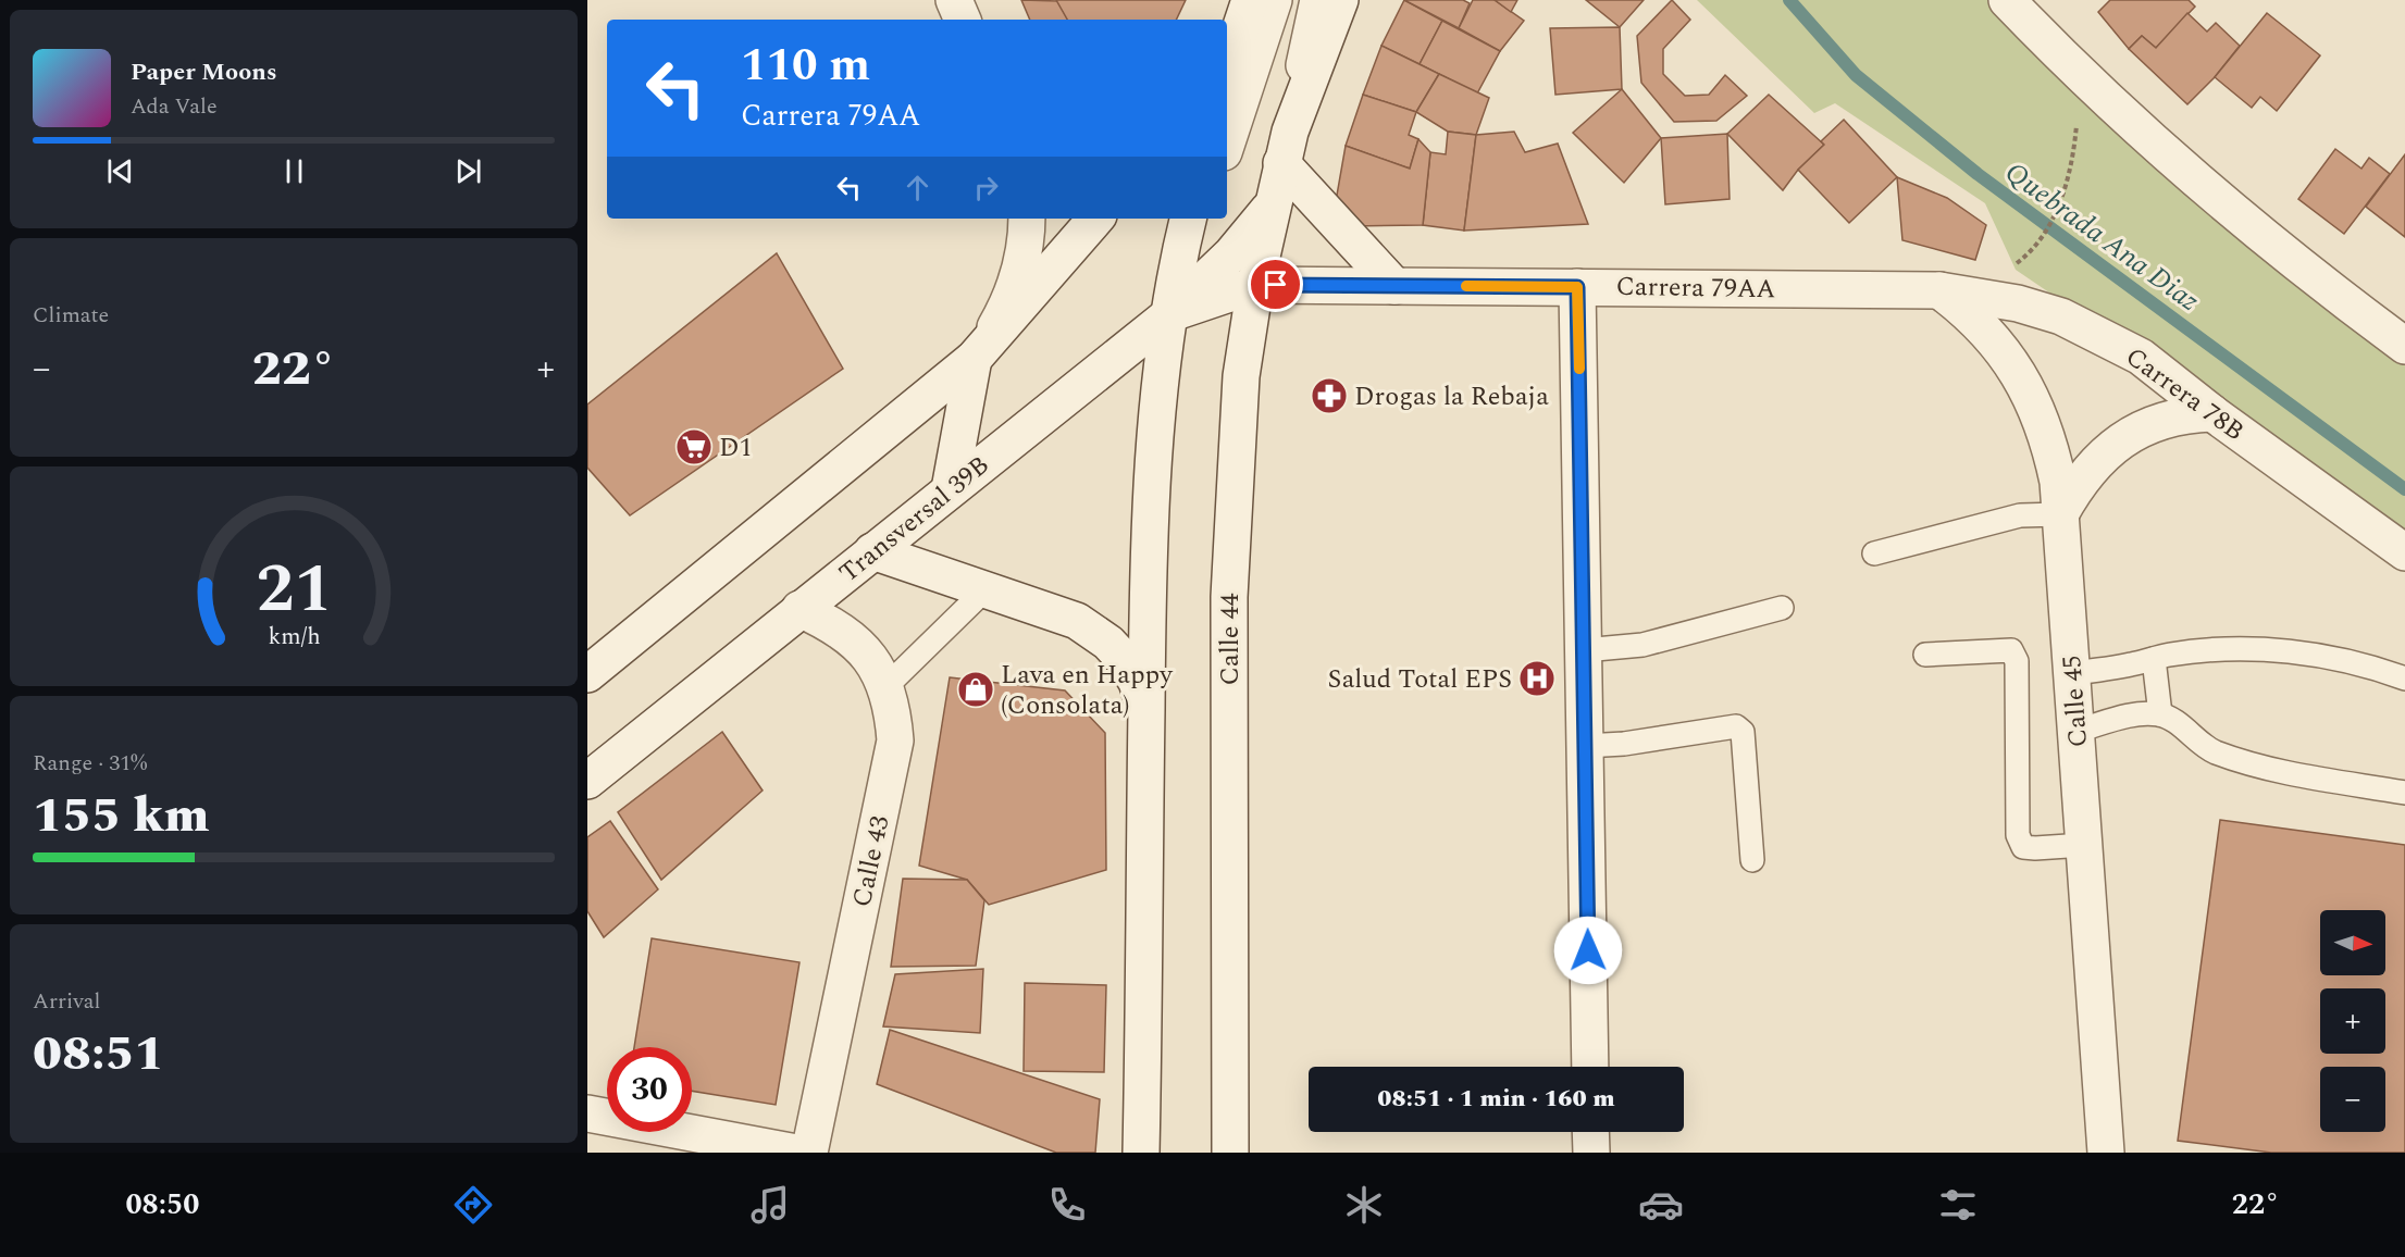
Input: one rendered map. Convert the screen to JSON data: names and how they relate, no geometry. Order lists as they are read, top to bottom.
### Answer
{
  "streets": {
    "street": [
      "Carrera 79AA",
      "Carrera 78B",
      "Transversal 39B",
      "Calle 44",
      "Calle 45",
      "Calle 43"
    ]
  },
  "crossings": [
    ["Carrera 79AA", "Carrera 78B"],
    ["Carrera 79AA", "Transversal 39B"],
    ["Carrera 79AA", "Calle 44"],
    ["Carrera 79AA", "Calle 45"],
    ["Carrera 78B", "Calle 45"],
    ["Transversal 39B", "Calle 44"],
    ["Transversal 39B", "Calle 43"]
  ],
  "water": ["Quebrada Ana Diaz"],
  "places": {
    "pharmacy": ["Drogas la Rebaja"],
    "supermarket": ["D1"],
    "hospital": ["Salud Total EPS"],
    "shop": ["Lava en Happy (Consolata)"]
  },
  "north": "right",
  "page": {
    "turn": ["110 m", "Carrera 79AA"],
    "song": ["Paper Moons", "Ada Vale"],
    "tile": [
      "Climate",
      ["Range · 31%", "155 km"],
      ["Arrival", "08:51"]
    ],
    "heat": ["−", "22°", "+"],
    "map_buttons": ["+", "−"],
    "limit": "30",
    "trip": "08:51 · 1 min · 160 m",
    "tabs": ["08:50", "22°"],
    "gauge": ["21", "km/h"]
  }
}
